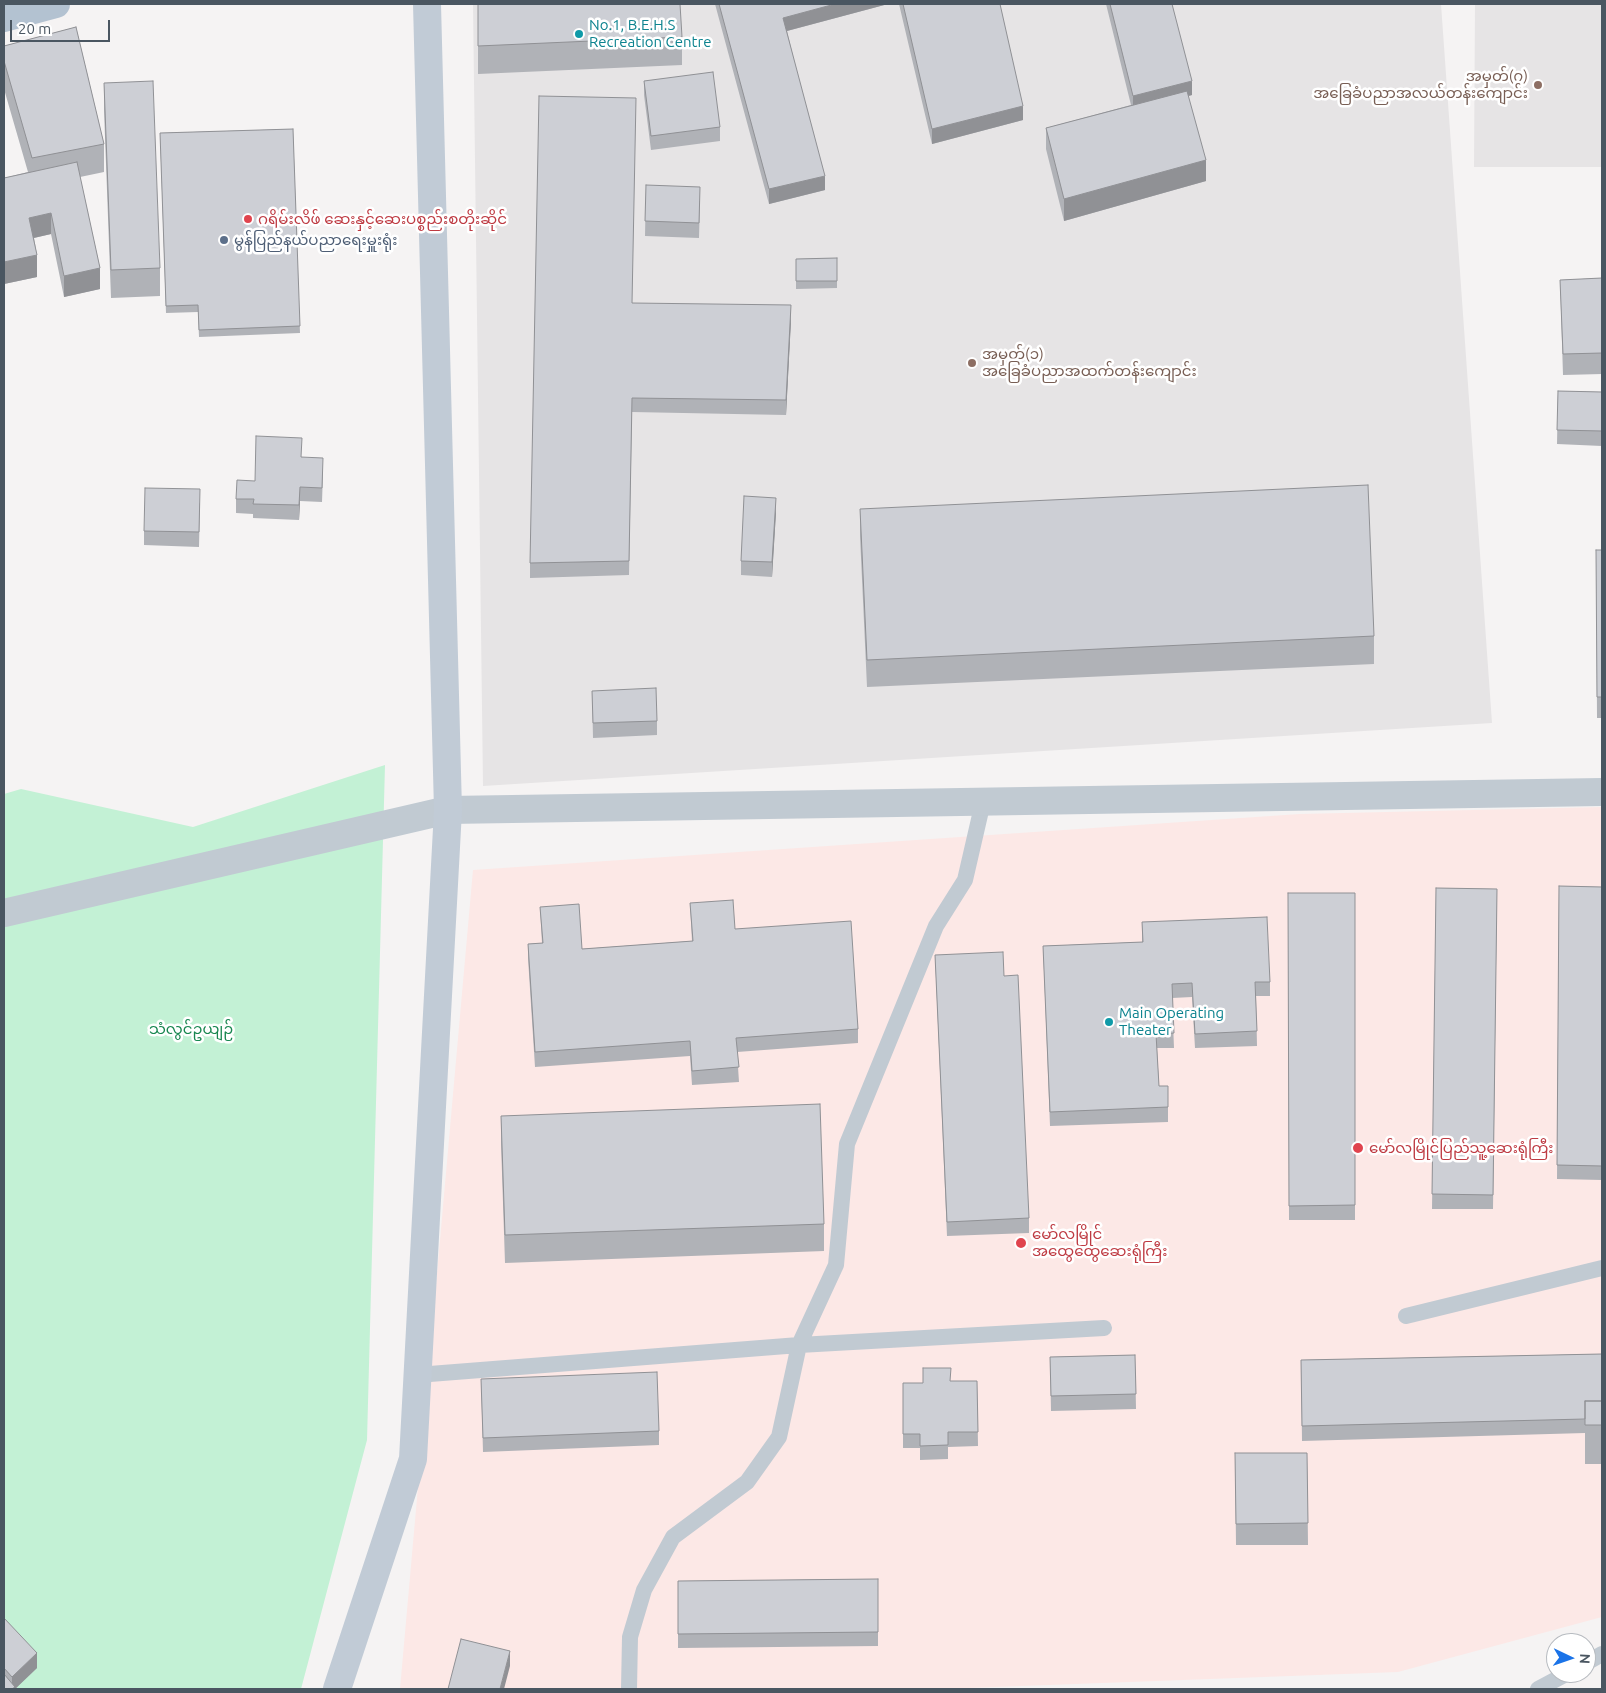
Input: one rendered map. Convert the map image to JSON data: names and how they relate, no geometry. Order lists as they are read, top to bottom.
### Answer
{
  "parks": ["သံလွင်ဥယျဉ်"],
  "places": [
    "No.1, B.E.H.S Recreation Centre",
    "အမှတ်(၇) အခြေခံပညာအလယ်တန်းကျောင်း",
    "ဂရိမ်းလိဖ် ဆေးနှင့်ဆေးပစ္စည်းစတိုးဆိုင်",
    "မွန်ပြည်နယ်ပညာရေးမှူးရုံး",
    "အမှတ်(၁) အခြေခံပညာအထက်တန်းကျောင်း",
    "Main Operating Theater",
    "မော်လမြိုင်ပြည်သူ့ဆေးရုံကြီး",
    "မော်လမြိုင် အထွေထွေဆေးရုံကြီး"
  ],
  "scale_bar": "20 m",
  "north": "right"
}
